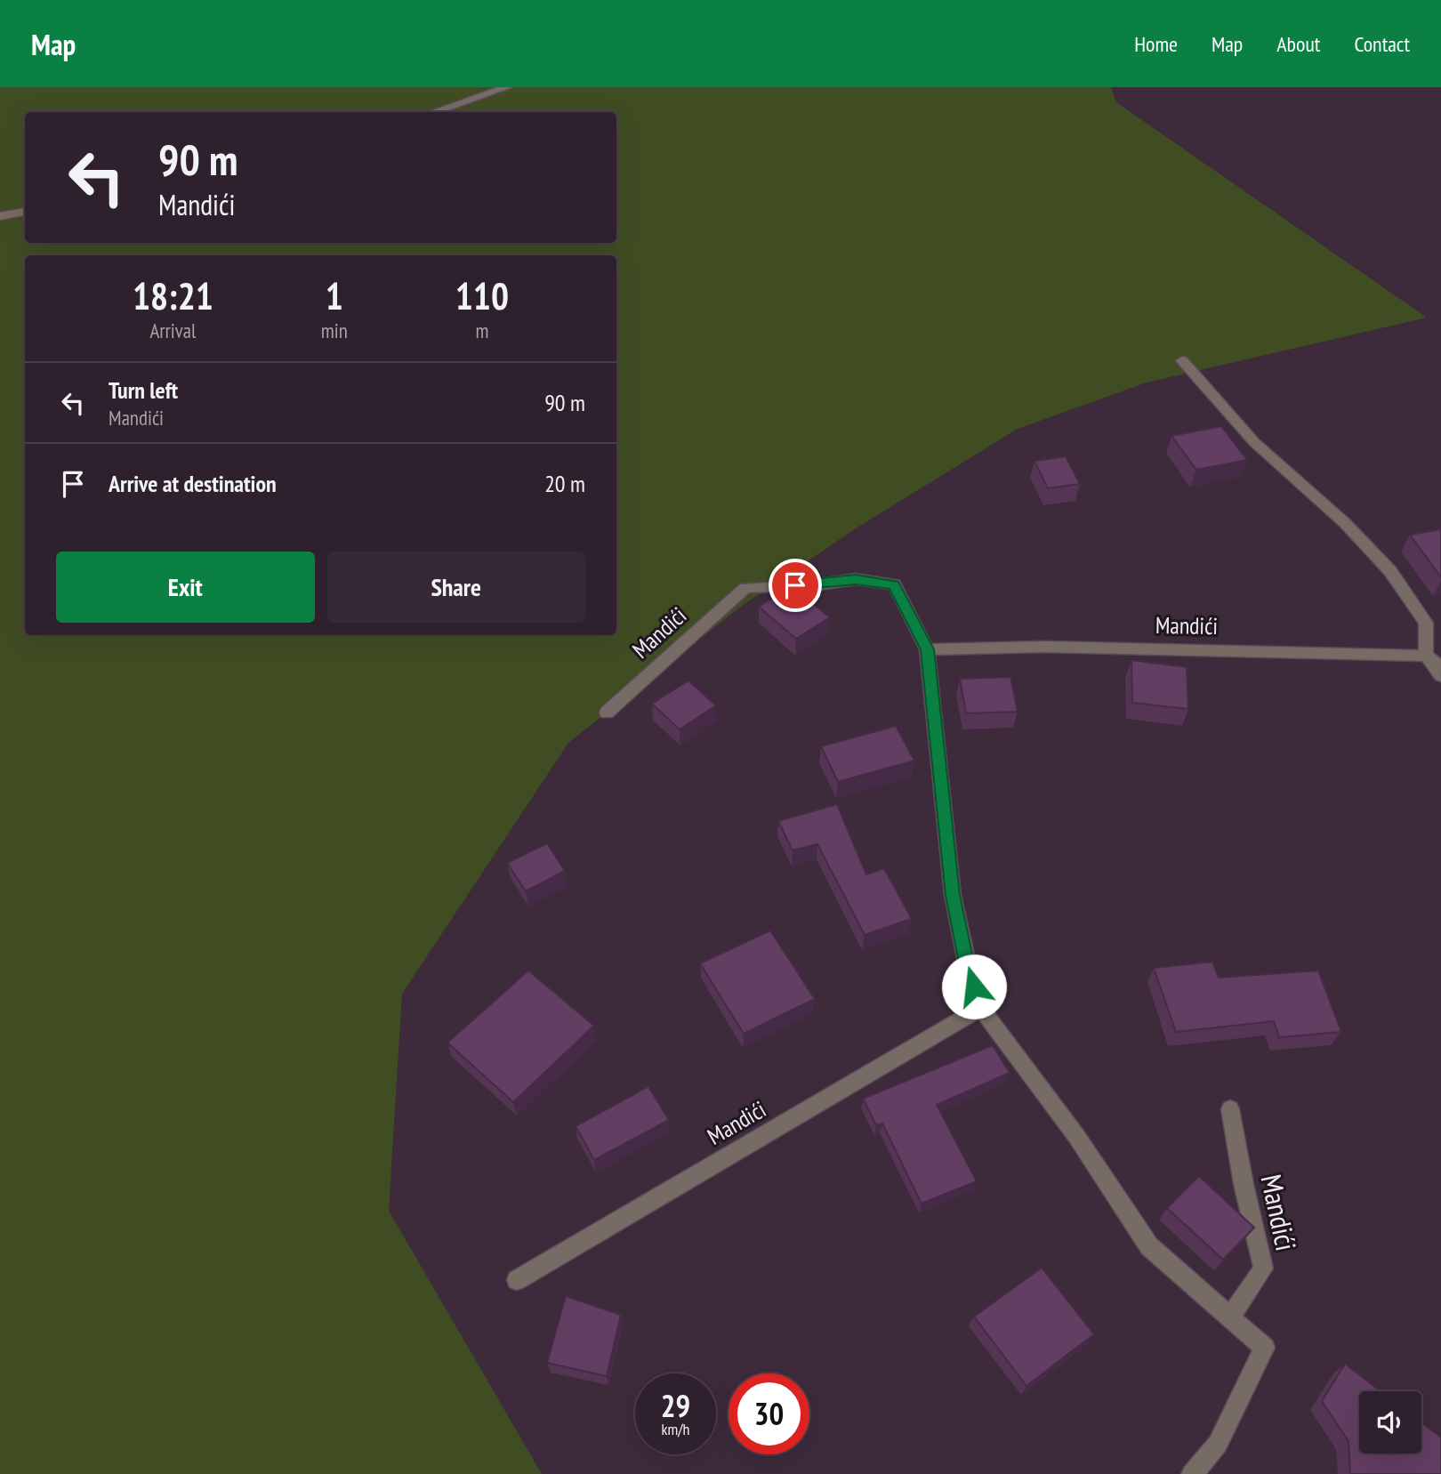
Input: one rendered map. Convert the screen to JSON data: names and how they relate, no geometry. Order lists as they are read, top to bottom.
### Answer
{
  "streets": {
    "street": ["Mandići"]
  },
  "page": {
    "header": "Map",
    "nav": [
      "Home",
      "Map",
      "About",
      "Contact"
    ],
    "turn": ["90 m", "Mandići"],
    "eta": [
      "18:21",
      "Arrival",
      "1",
      "min",
      "110",
      "m"
    ],
    "list": [
      {
        "name": "Turn left",
        "note": "Mandići",
        "value": "90 m"
      },
      {
        "name": "Arrive at destination",
        "value": "20 m"
      }
    ],
    "buttons": ["Exit", "Share"],
    "speed": "29 km/h",
    "limit": "30"
  }
}
